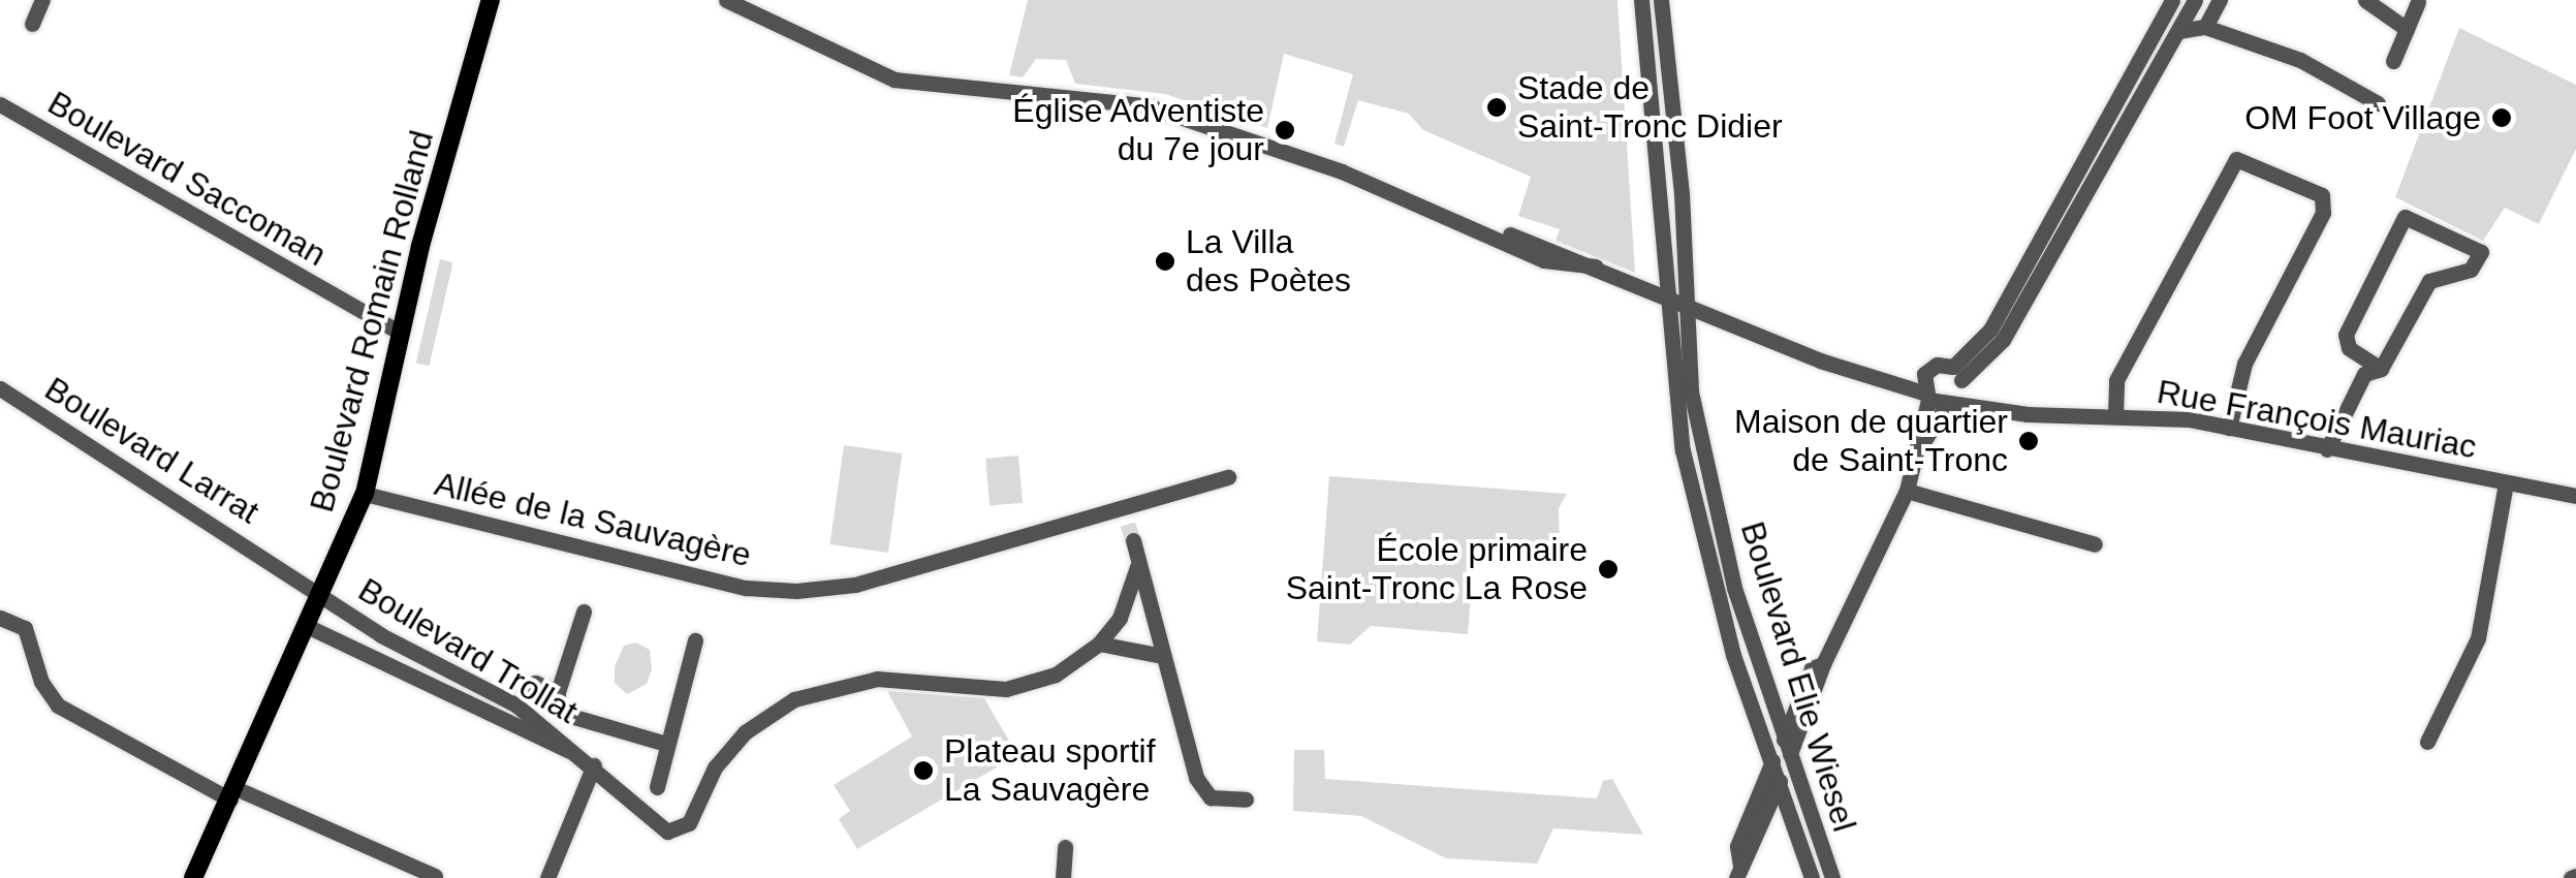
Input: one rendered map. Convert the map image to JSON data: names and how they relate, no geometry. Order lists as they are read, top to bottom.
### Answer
{
  "streets": {
    "main road": ["Boulevard Romain Rolland"],
    "street": [
      "Boulevard Saccoman",
      "Rue François Mauriac",
      "Boulevard Larrat",
      "Allée de la Sauvagère",
      "Boulevard Trollat",
      "Boulevard Elie Wiesel"
    ]
  },
  "crossings": [
    ["Boulevard Saccoman", "Boulevard Romain Rolland"],
    ["Boulevard Romain Rolland", "Boulevard Larrat"],
    ["Boulevard Romain Rolland", "Allée de la Sauvagère"],
    ["Boulevard Romain Rolland", "Boulevard Trollat"],
    ["Rue François Mauriac", "Boulevard Elie Wiesel"],
    ["Boulevard Larrat", "Boulevard Trollat"]
  ],
  "places": [
    "Stade de Saint-Tronc Didier",
    "OM Foot Village",
    "Église Adventiste du 7e jour",
    "La Villa des Poètes",
    "Maison de quartier de Saint-Tronc",
    "École primaire Saint-Tronc La Rose",
    "Plateau sportif La Sauvagère"
  ]
}
